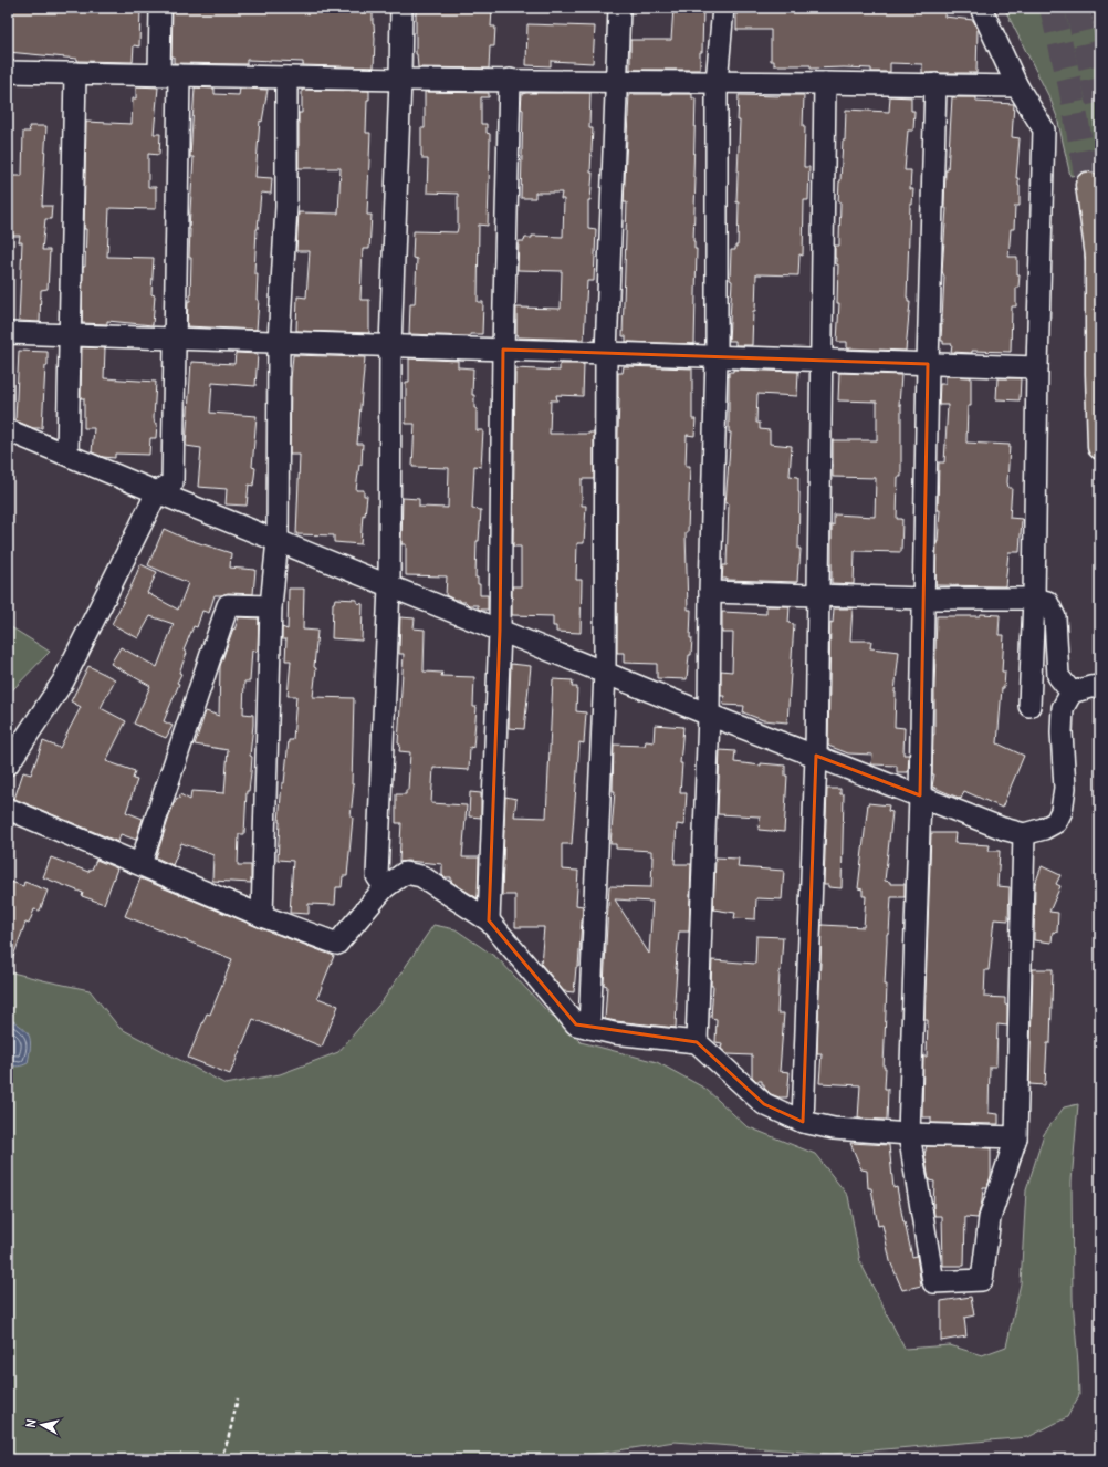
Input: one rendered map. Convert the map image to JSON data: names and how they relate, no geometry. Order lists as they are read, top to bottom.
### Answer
{
  "north": "left"
}
